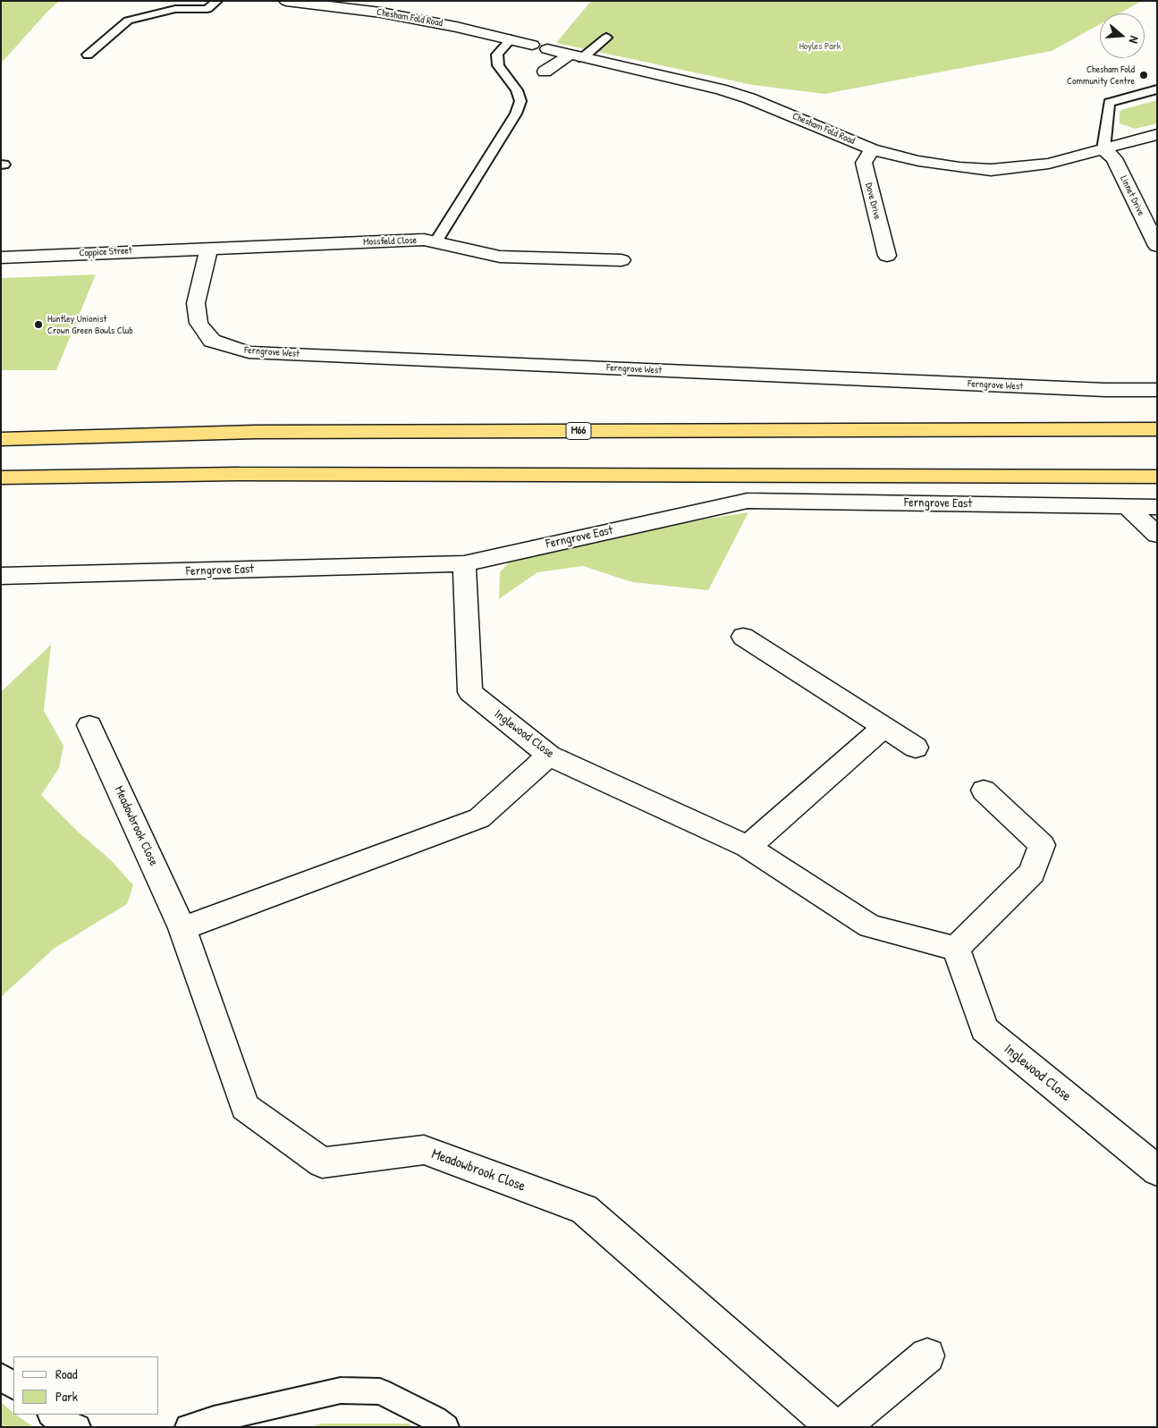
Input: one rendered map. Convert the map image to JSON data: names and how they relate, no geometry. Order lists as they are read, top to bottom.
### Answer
{
  "streets": {
    "highway": ["M66"],
    "street": [
      "Chesham Fold Road",
      "Linnet Drive",
      "Dove Drive",
      "Mossfield Close",
      "Coppice Street",
      "Ferngrove West",
      "Ferngrove East",
      "Inglewood Close",
      "Meadowbrook Close"
    ]
  },
  "crossings": [
    ["Chesham Fold Road", "Linnet Drive"],
    ["Chesham Fold Road", "Dove Drive"],
    ["Mossfield Close", "Coppice Street"],
    ["Mossfield Close", "Ferngrove West"],
    ["Coppice Street", "Ferngrove West"],
    ["Ferngrove East", "Inglewood Close"]
  ],
  "parks": ["Hoyles Park"],
  "places": ["Chesham Fold Community Centre", "Huntley Unionist Crown Green Bowls Club"],
  "legend": ["Road", "Park"],
  "north": "right"
}
